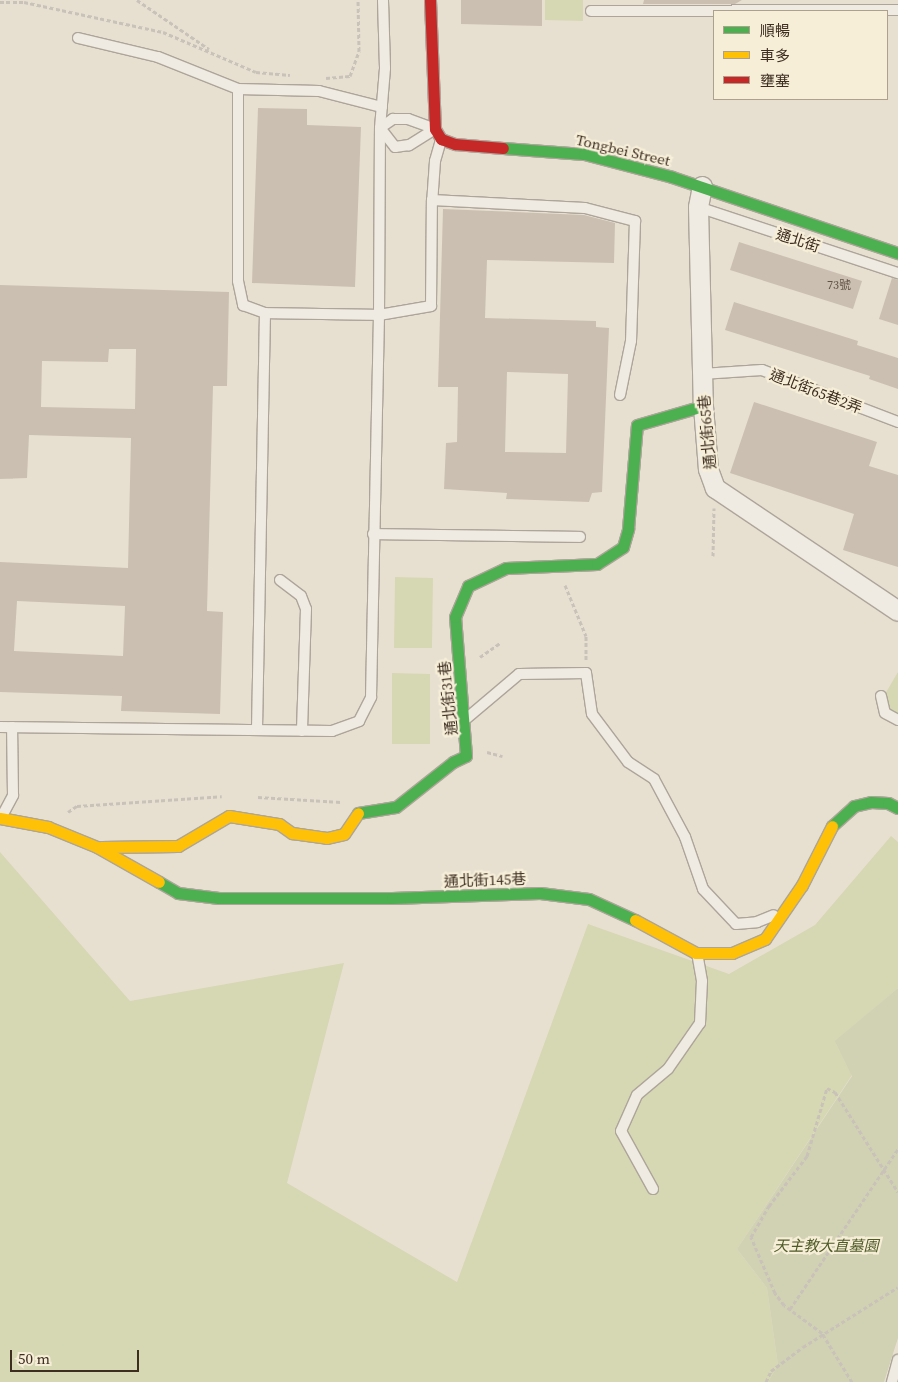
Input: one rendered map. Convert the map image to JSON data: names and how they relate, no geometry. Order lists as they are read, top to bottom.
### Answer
{
  "streets": {
    "street": [
      "Tongbei Street",
      "通北街65巷",
      "通北街31巷",
      "通北街145巷"
    ],
    "lane": ["通北街", "通北街65巷2弄"]
  },
  "crossings": [
    ["Tongbei Street", "通北街65巷"],
    ["通北街", "通北街65巷"],
    ["通北街65巷2弄", "通北街65巷"],
    ["通北街65巷", "通北街31巷"],
    ["通北街31巷", "通北街145巷"]
  ],
  "parks": ["天主教大直墓園"],
  "house_numbers": ["73號"],
  "legend": ["順暢", "車多", "壅塞"],
  "scale_bar": "50 m"
}
